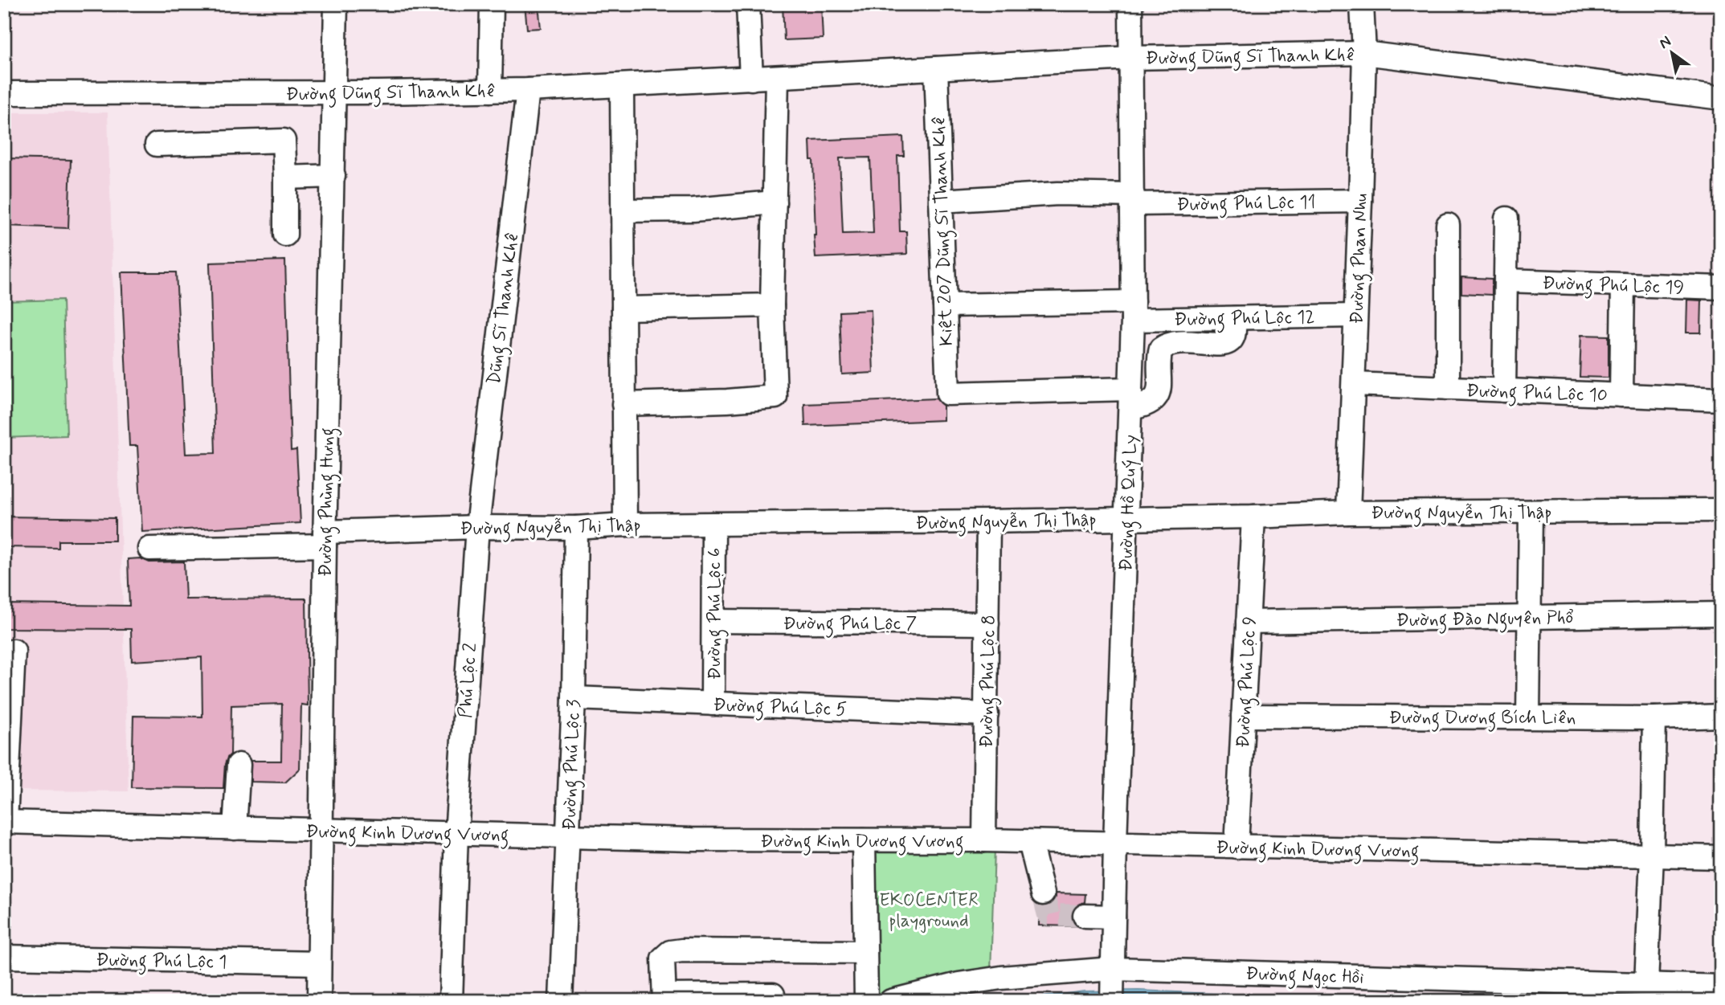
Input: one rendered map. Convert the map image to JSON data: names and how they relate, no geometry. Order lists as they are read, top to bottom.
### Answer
{
  "streets": {
    "street": [
      "Đường Dũng Sĩ Thanh Khê",
      "Đường Phú Lộc 11",
      "Kiệt 207 Dũng Sĩ Thanh Khê",
      "Đường Phan Nhu",
      "Đường Phú Lộc 19",
      "Dũng Sĩ Thanh Khê",
      "Đường Phú Lộc 12",
      "Đường Phú Lộc 10",
      "Đường Phùng Hưng",
      "Đường Hồ Quý Ly",
      "Đường Nguyễn Thị Thập",
      "Đường Phú Lộc 6",
      "Đường Đào Nguyên Phổ",
      "Đường Phú Lộc 7",
      "Phú Lộc 2",
      "Đường Phú Lộc 8",
      "Đường Phú Lộc 9",
      "Đường Phú Lộc 5",
      "Đường Dương Bích Liên",
      "Đường Phú Lộc 3",
      "Đường Kinh Dương Vương",
      "Đường Phú Lộc 1",
      "Đường Ngọc Hồi"
    ]
  },
  "crossings": [
    ["Đường Dũng Sĩ Thanh Khê", "Kiệt 207 Dũng Sĩ Thanh Khê"],
    ["Đường Dũng Sĩ Thanh Khê", "Đường Phan Nhu"],
    ["Đường Dũng Sĩ Thanh Khê", "Dũng Sĩ Thanh Khê"],
    ["Đường Dũng Sĩ Thanh Khê", "Đường Phùng Hưng"],
    ["Đường Dũng Sĩ Thanh Khê", "Đường Hồ Quý Ly"],
    ["Đường Phú Lộc 11", "Kiệt 207 Dũng Sĩ Thanh Khê"],
    ["Đường Phú Lộc 11", "Đường Phan Nhu"],
    ["Đường Phú Lộc 11", "Đường Hồ Quý Ly"],
    ["Kiệt 207 Dũng Sĩ Thanh Khê", "Đường Phú Lộc 12"],
    ["Kiệt 207 Dũng Sĩ Thanh Khê", "Đường Hồ Quý Ly"],
    ["Đường Phan Nhu", "Đường Phú Lộc 12"],
    ["Đường Phan Nhu", "Đường Phú Lộc 10"],
    ["Đường Phan Nhu", "Đường Nguyễn Thị Thập"],
    ["Dũng Sĩ Thanh Khê", "Đường Nguyễn Thị Thập"],
    ["Dũng Sĩ Thanh Khê", "Phú Lộc 2"],
    ["Đường Phú Lộc 12", "Đường Hồ Quý Ly"],
    ["Đường Phùng Hưng", "Đường Nguyễn Thị Thập"],
    ["Đường Phùng Hưng", "Đường Kinh Dương Vương"],
    ["Đường Phùng Hưng", "Đường Phú Lộc 1"],
    ["Đường Hồ Quý Ly", "Đường Nguyễn Thị Thập"],
    ["Đường Hồ Quý Ly", "Đường Kinh Dương Vương"],
    ["Đường Hồ Quý Ly", "Đường Ngọc Hồi"],
    ["Đường Nguyễn Thị Thập", "Đường Phú Lộc 6"],
    ["Đường Nguyễn Thị Thập", "Phú Lộc 2"],
    ["Đường Nguyễn Thị Thập", "Đường Phú Lộc 8"],
    ["Đường Nguyễn Thị Thập", "Đường Phú Lộc 9"],
    ["Đường Nguyễn Thị Thập", "Đường Phú Lộc 3"],
    ["Đường Phú Lộc 6", "Đường Phú Lộc 7"],
    ["Đường Phú Lộc 6", "Đường Phú Lộc 5"],
    ["Đường Đào Nguyên Phổ", "Đường Phú Lộc 9"],
    ["Đường Phú Lộc 7", "Đường Phú Lộc 8"],
    ["Phú Lộc 2", "Đường Kinh Dương Vương"],
    ["Đường Phú Lộc 8", "Đường Phú Lộc 5"],
    ["Đường Phú Lộc 8", "Đường Kinh Dương Vương"],
    ["Đường Phú Lộc 9", "Đường Dương Bích Liên"],
    ["Đường Phú Lộc 9", "Đường Kinh Dương Vương"],
    ["Đường Phú Lộc 5", "Đường Phú Lộc 3"],
    ["Đường Phú Lộc 3", "Đường Kinh Dương Vương"]
  ],
  "parks": ["EKOCENTER playground"],
  "north": "top left"
}
